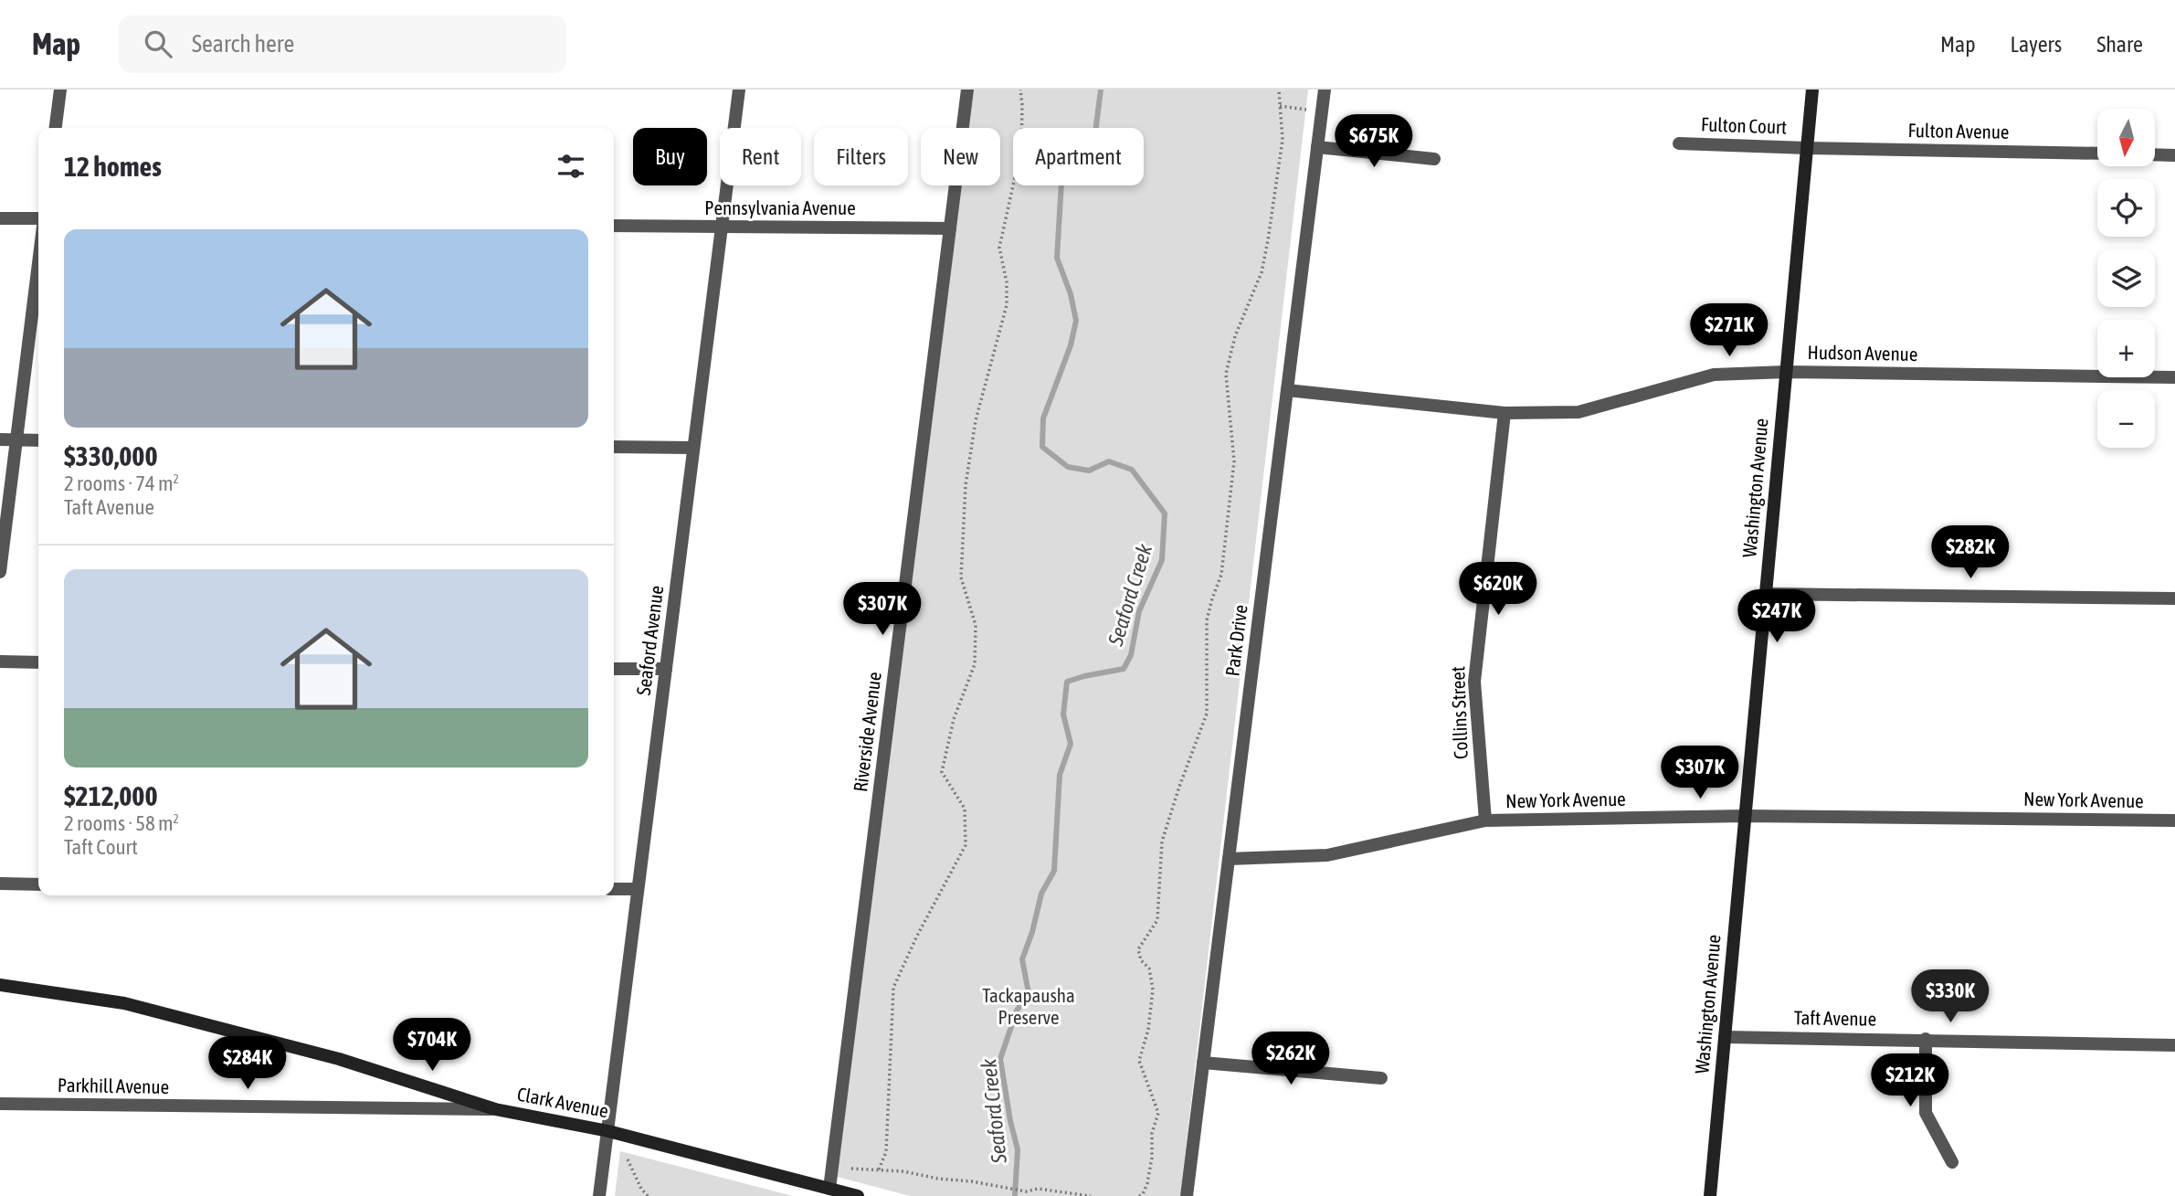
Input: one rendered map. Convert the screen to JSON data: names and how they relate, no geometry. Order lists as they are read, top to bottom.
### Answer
{
  "streets": {
    "street": [
      "Fulton Court",
      "Fulton Avenue",
      "Pennsylvania Avenue",
      "Hudson Avenue",
      "Washington Avenue",
      "Seaford Avenue",
      "Park Drive",
      "Collins Street",
      "Riverside Avenue",
      "New York Avenue",
      "Taft Avenue",
      "Parkhill Avenue",
      "Clark Avenue"
    ]
  },
  "crossings": [
    ["Fulton Court", "Fulton Avenue"],
    ["Fulton Court", "Washington Avenue"],
    ["Fulton Avenue", "Washington Avenue"],
    ["Pennsylvania Avenue", "Seaford Avenue"],
    ["Pennsylvania Avenue", "Riverside Avenue"],
    ["Hudson Avenue", "Washington Avenue"],
    ["Hudson Avenue", "Park Drive"],
    ["Hudson Avenue", "Collins Street"],
    ["Washington Avenue", "New York Avenue"],
    ["Washington Avenue", "Taft Avenue"],
    ["Seaford Avenue", "Clark Avenue"],
    ["Park Drive", "New York Avenue"],
    ["Collins Street", "New York Avenue"],
    ["Riverside Avenue", "Clark Avenue"],
    ["Parkhill Avenue", "Clark Avenue"]
  ],
  "water": ["Seaford Creek"],
  "parks": ["Tackapausha Preserve"],
  "north": "bottom",
  "page": {
    "header": "Map",
    "search": "Search here",
    "nav": ["Map", "Layers", "Share"],
    "map_buttons": ["+", "−"],
    "price": [
      "$675K",
      "$271K",
      "$282K",
      "$620K",
      "$307K",
      "$247K",
      "$307K",
      "$330K",
      "$704K",
      "$262K",
      "$284K",
      "$212K"
    ],
    "chip": [
      "Buy",
      "Rent",
      "Filters",
      "New",
      "Apartment"
    ],
    "heading": "12 homes",
    "list": [
      {
        "name": "$330,000",
        "note": "2 rooms · 74 m² · Taft Avenue"
      },
      {
        "name": "$212,000",
        "note": "2 rooms · 58 m² · Taft Court"
      }
    ]
  }
}
